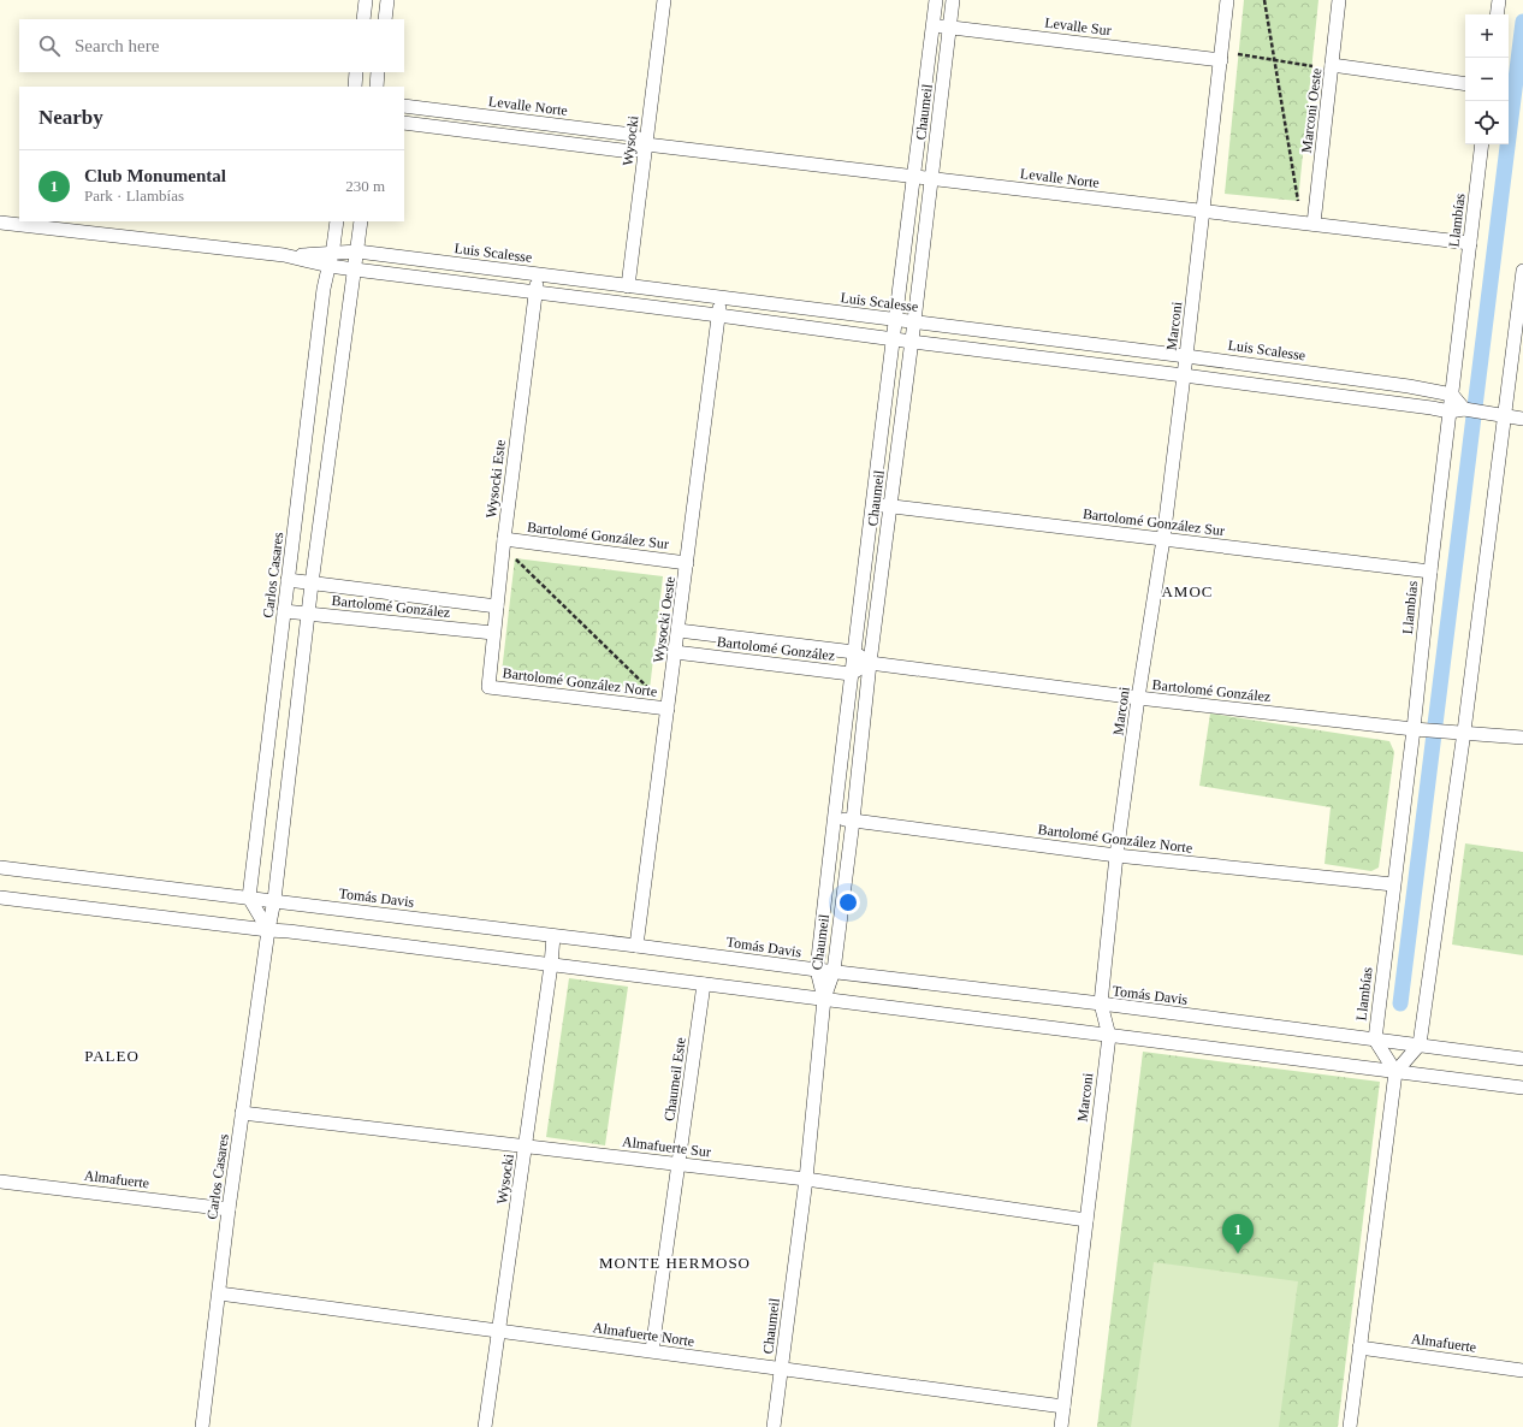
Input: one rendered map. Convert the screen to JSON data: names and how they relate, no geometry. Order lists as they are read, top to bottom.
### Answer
{
  "streets": {
    "street": [
      "Levalle Sur",
      "Levalle Norte",
      "Marconi Oeste",
      "Chaumeil",
      "Wysocki",
      "Llambías",
      "Luis Scalesse",
      "Marconi",
      "Wysocki Este",
      "Bartolomé González Sur",
      "Carlos Casares",
      "Bartolomé González",
      "Wysocki Oeste",
      "Bartolomé González Norte",
      "Tomás Davis",
      "Chaumeil Este",
      "Almafuerte Sur",
      "Almafuerte",
      "Almafuerte Norte"
    ]
  },
  "crossings": [
    ["Levalle Sur", "Chaumeil"],
    ["Levalle Sur", "Marconi"],
    ["Levalle Norte", "Marconi Oeste"],
    ["Levalle Norte", "Chaumeil"],
    ["Levalle Norte", "Wysocki"],
    ["Levalle Norte", "Llambías"],
    ["Levalle Norte", "Marconi"],
    ["Chaumeil", "Luis Scalesse"],
    ["Chaumeil", "Bartolomé González Sur"],
    ["Chaumeil", "Bartolomé González"],
    ["Chaumeil", "Bartolomé González Norte"],
    ["Chaumeil", "Tomás Davis"],
    ["Chaumeil", "Almafuerte Sur"],
    ["Chaumeil", "Almafuerte Norte"],
    ["Wysocki", "Luis Scalesse"],
    ["Wysocki", "Tomás Davis"],
    ["Wysocki", "Almafuerte Sur"],
    ["Wysocki", "Almafuerte Norte"],
    ["Llambías", "Luis Scalesse"],
    ["Llambías", "Bartolomé González Sur"],
    ["Llambías", "Bartolomé González"],
    ["Llambías", "Bartolomé González Norte"],
    ["Llambías", "Tomás Davis"],
    ["Luis Scalesse", "Marconi"],
    ["Luis Scalesse", "Wysocki Este"],
    ["Luis Scalesse", "Carlos Casares"],
    ["Luis Scalesse", "Wysocki Oeste"],
    ["Marconi", "Bartolomé González Sur"],
    ["Marconi", "Bartolomé González"],
    ["Marconi", "Bartolomé González Norte"],
    ["Marconi", "Tomás Davis"],
    ["Marconi", "Almafuerte Sur"],
    ["Marconi", "Almafuerte Norte"],
    ["Wysocki Este", "Bartolomé González Sur"],
    ["Wysocki Este", "Bartolomé González"],
    ["Wysocki Este", "Bartolomé González Norte"],
    ["Bartolomé González Sur", "Wysocki Oeste"],
    ["Carlos Casares", "Bartolomé González"],
    ["Carlos Casares", "Tomás Davis"],
    ["Carlos Casares", "Almafuerte Sur"],
    ["Carlos Casares", "Almafuerte"],
    ["Carlos Casares", "Almafuerte Norte"],
    ["Bartolomé González", "Wysocki Oeste"],
    ["Wysocki Oeste", "Bartolomé González Norte"],
    ["Wysocki Oeste", "Tomás Davis"],
    ["Chaumeil Este", "Almafuerte Sur"],
    ["Chaumeil Este", "Almafuerte Norte"]
  ],
  "districts": ["AMOC", "PALEO", "MONTE HERMOSO"],
  "page": {
    "map_buttons": ["+", "−"],
    "search": "Search here",
    "heading": "Nearby",
    "list": [
      {
        "mark": "1",
        "name": "Club Monumental",
        "note": "Park · Llambías",
        "value": "230 m"
      }
    ],
    "pins": "1"
  }
}
